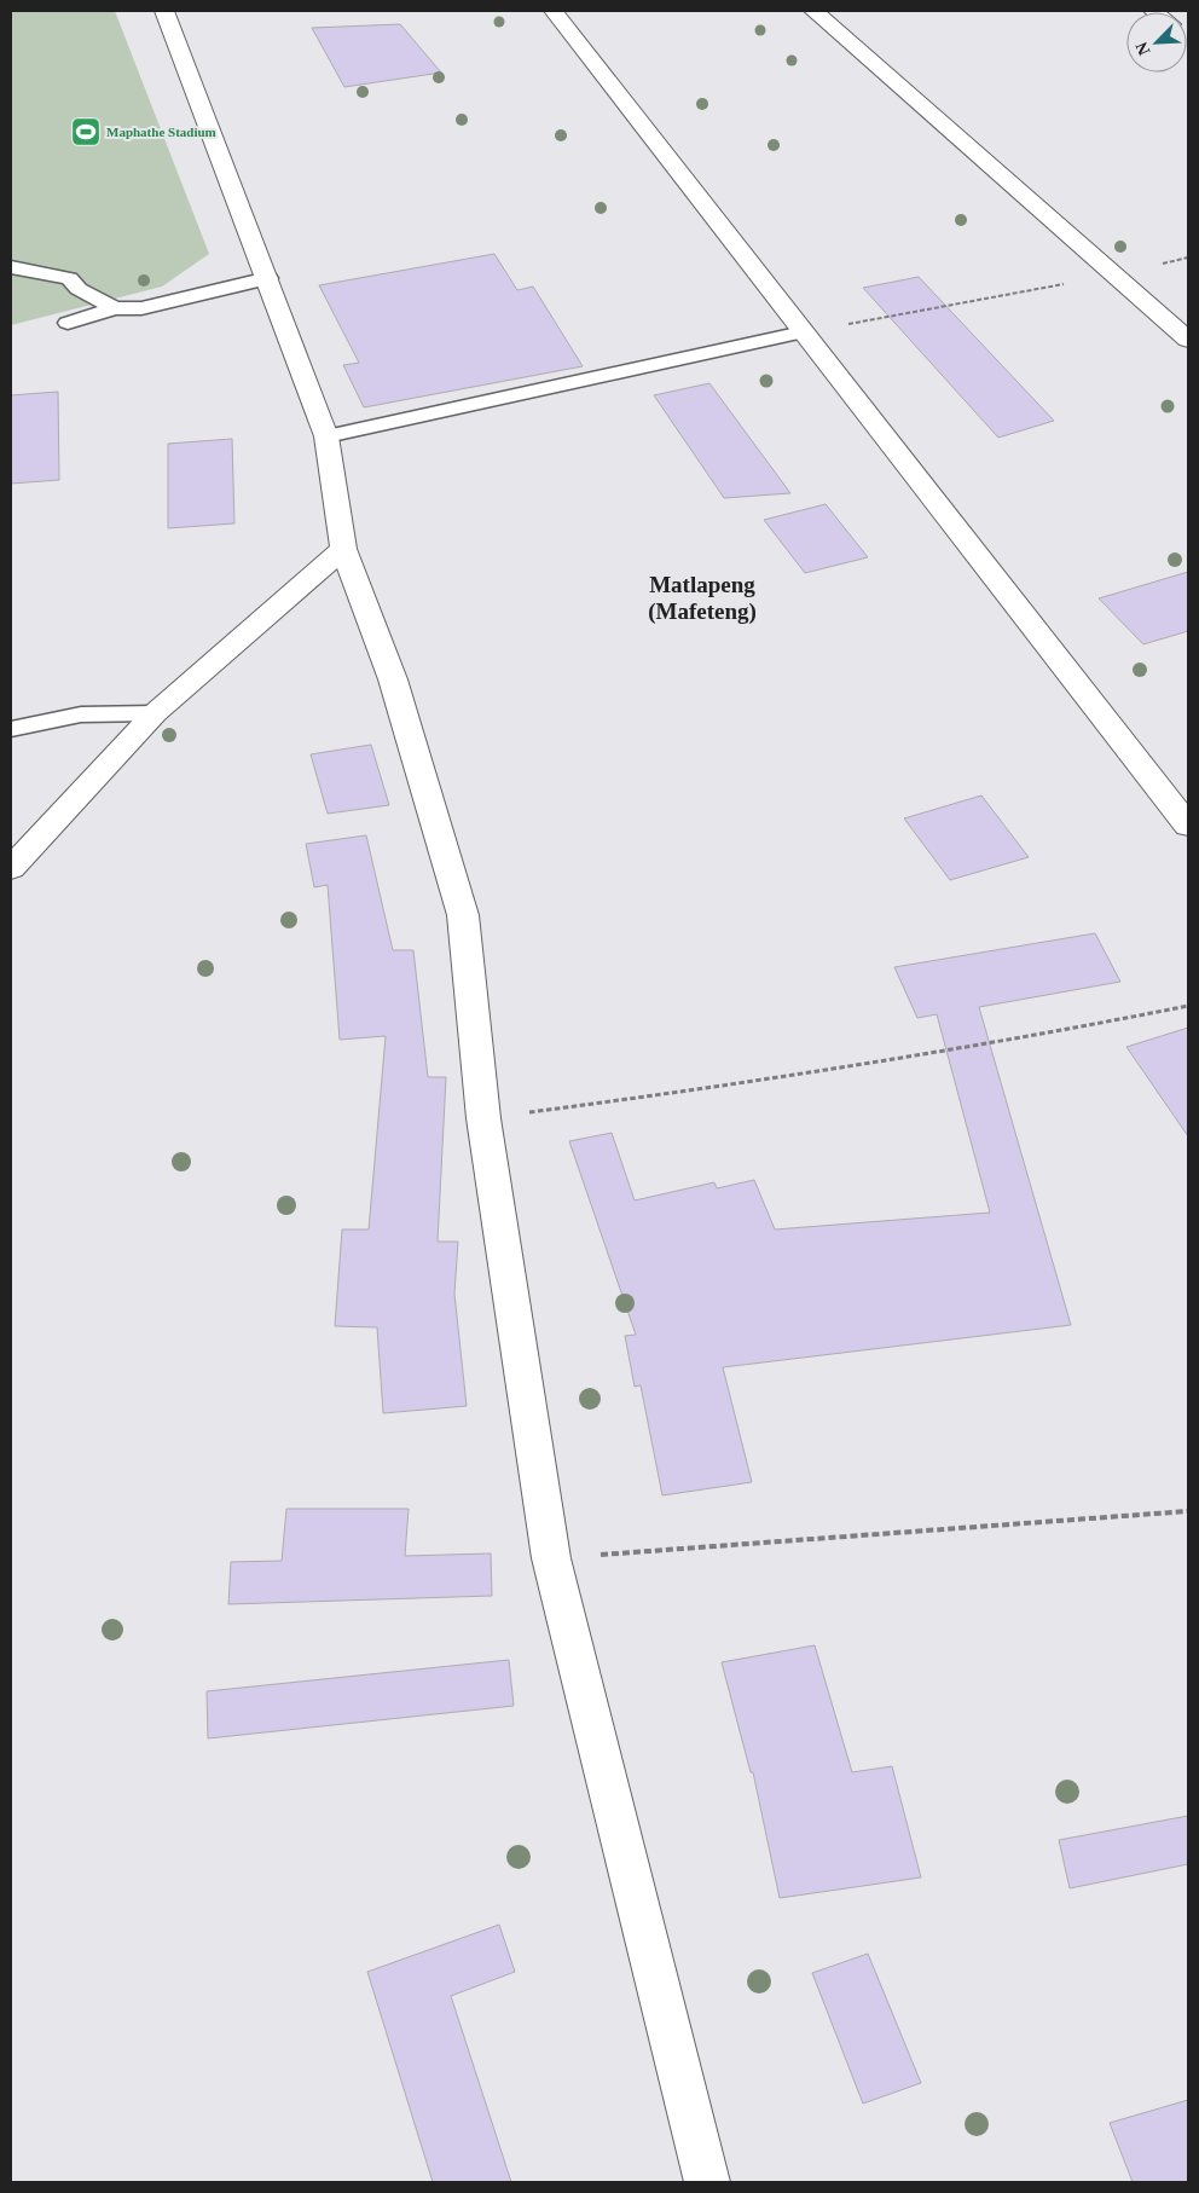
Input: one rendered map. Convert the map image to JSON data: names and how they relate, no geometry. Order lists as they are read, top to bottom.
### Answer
{
  "districts": ["Matlapeng (Mafeteng)"],
  "places": {
    "sports": ["Maphathe Stadium"]
  },
  "north": "bottom left"
}
